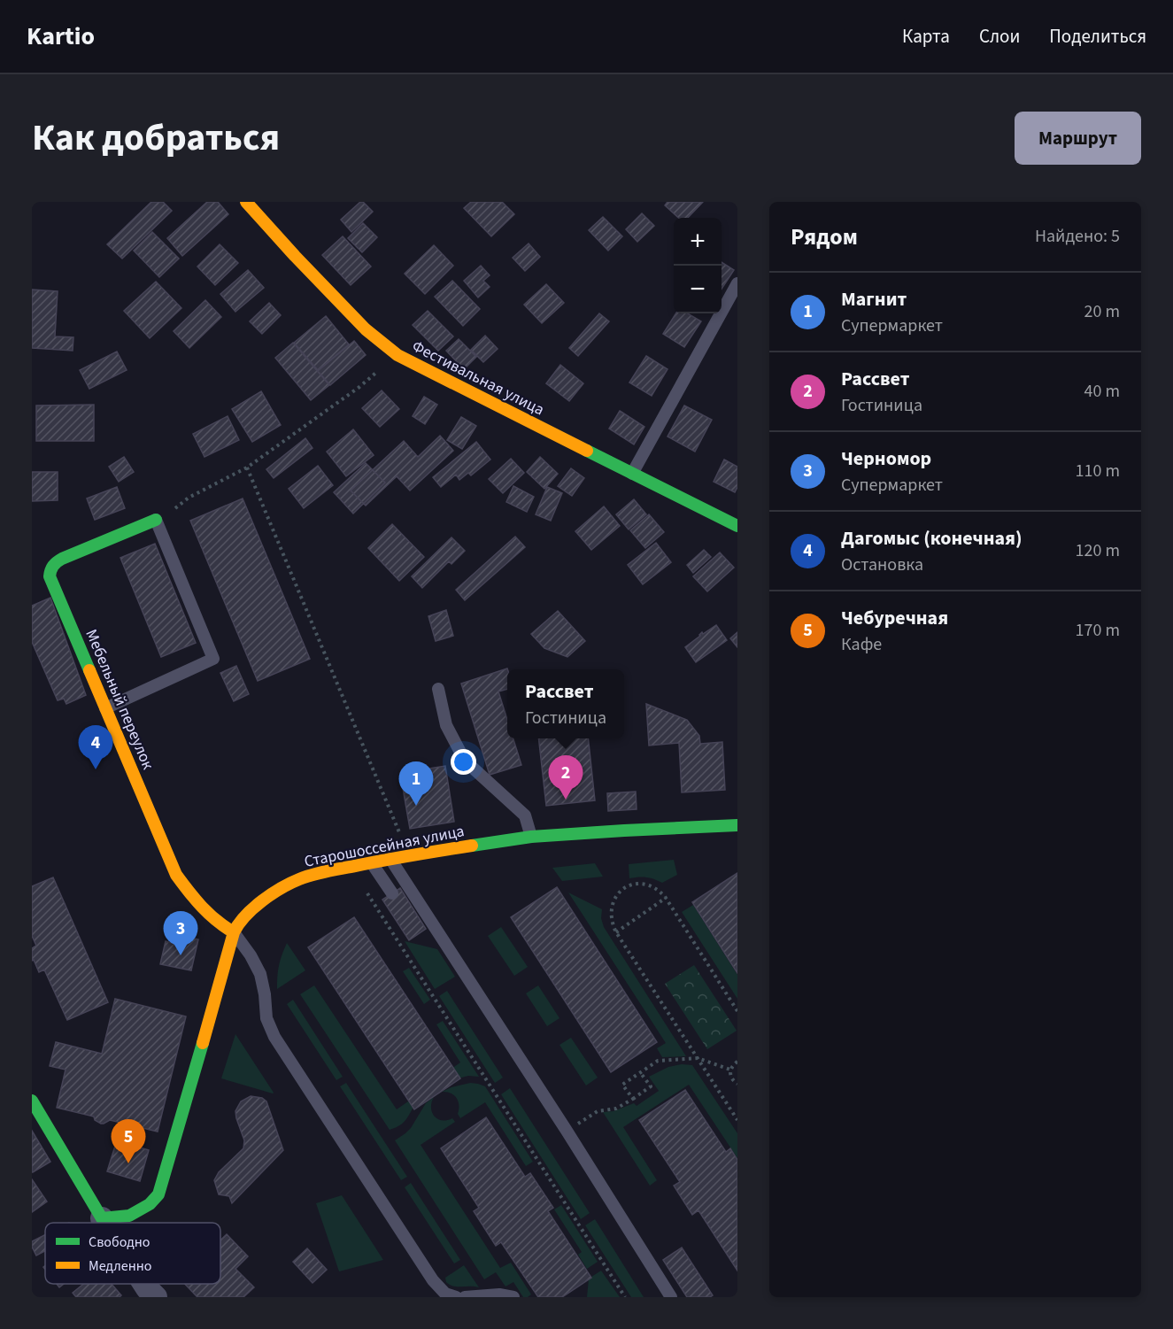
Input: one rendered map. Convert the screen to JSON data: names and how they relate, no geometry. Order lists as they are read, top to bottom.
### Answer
{
  "streets": {
    "street": ["Фестивальная улица", "Мебельный переулок", "Старошоссейная улица"]
  },
  "crossings": [
    ["Мебельный переулок", "Старошоссейная улица"]
  ],
  "legend": ["Свободно", "Медленно"],
  "page": {
    "header": "Kartio",
    "nav": ["Карта", "Слои", "Поделиться"],
    "title": "Как добраться",
    "buttons": "Маршрут",
    "heading": ["Рядом", "Найдено: 5"],
    "map_buttons": ["+", "−"],
    "list": [
      {
        "mark": "1",
        "name": "Магнит",
        "note": "Супермаркет",
        "value": "20 m"
      },
      {
        "mark": "2",
        "name": "Рассвет",
        "note": "Гостиница",
        "value": "40 m"
      },
      {
        "mark": "3",
        "name": "Черномор",
        "note": "Супермаркет",
        "value": "110 m"
      },
      {
        "mark": "4",
        "name": "Дагомыс (конечная)",
        "note": "Остановка",
        "value": "120 m"
      },
      {
        "mark": "5",
        "name": "Чебуречная",
        "note": "Кафе",
        "value": "170 m"
      }
    ],
    "popup": ["Рассвет", "Гостиница"],
    "pins": [
      "4",
      "2",
      "1",
      "3",
      "5"
    ]
  }
}
